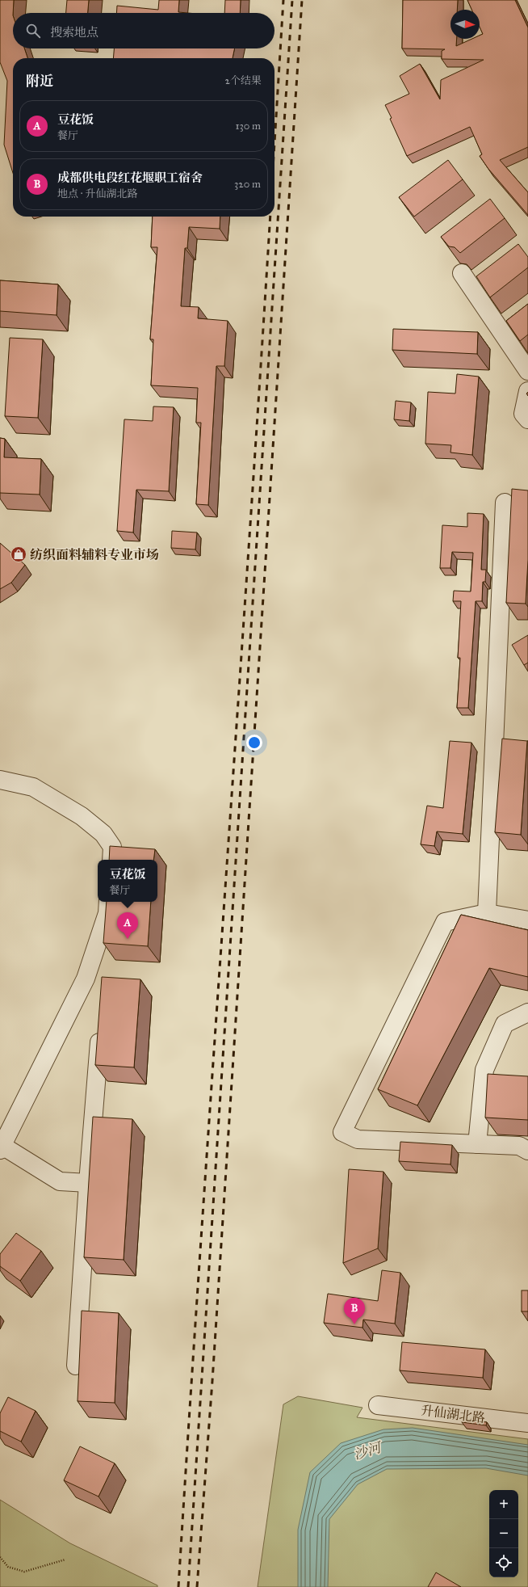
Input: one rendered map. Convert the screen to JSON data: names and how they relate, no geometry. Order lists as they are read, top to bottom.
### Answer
{
  "streets": {
    "street": ["升仙湖北路"]
  },
  "water": ["沙河"],
  "places": {
    "shop": ["纺织面料辅料专业市场"]
  },
  "north": "right",
  "page": {
    "search": "搜索地点",
    "heading": ["附近", "2个结果"],
    "list": [
      {
        "mark": "A",
        "name": "豆花饭",
        "note": "餐厅",
        "value": "130 m"
      },
      {
        "mark": "B",
        "name": "成都供电段红花堰职工宿舍",
        "note": "地点 · 升仙湖北路",
        "value": "320 m"
      }
    ],
    "popup": ["豆花饭", "餐厅"],
    "pins": ["A", "B"],
    "map_buttons": ["+", "−"]
  }
}
